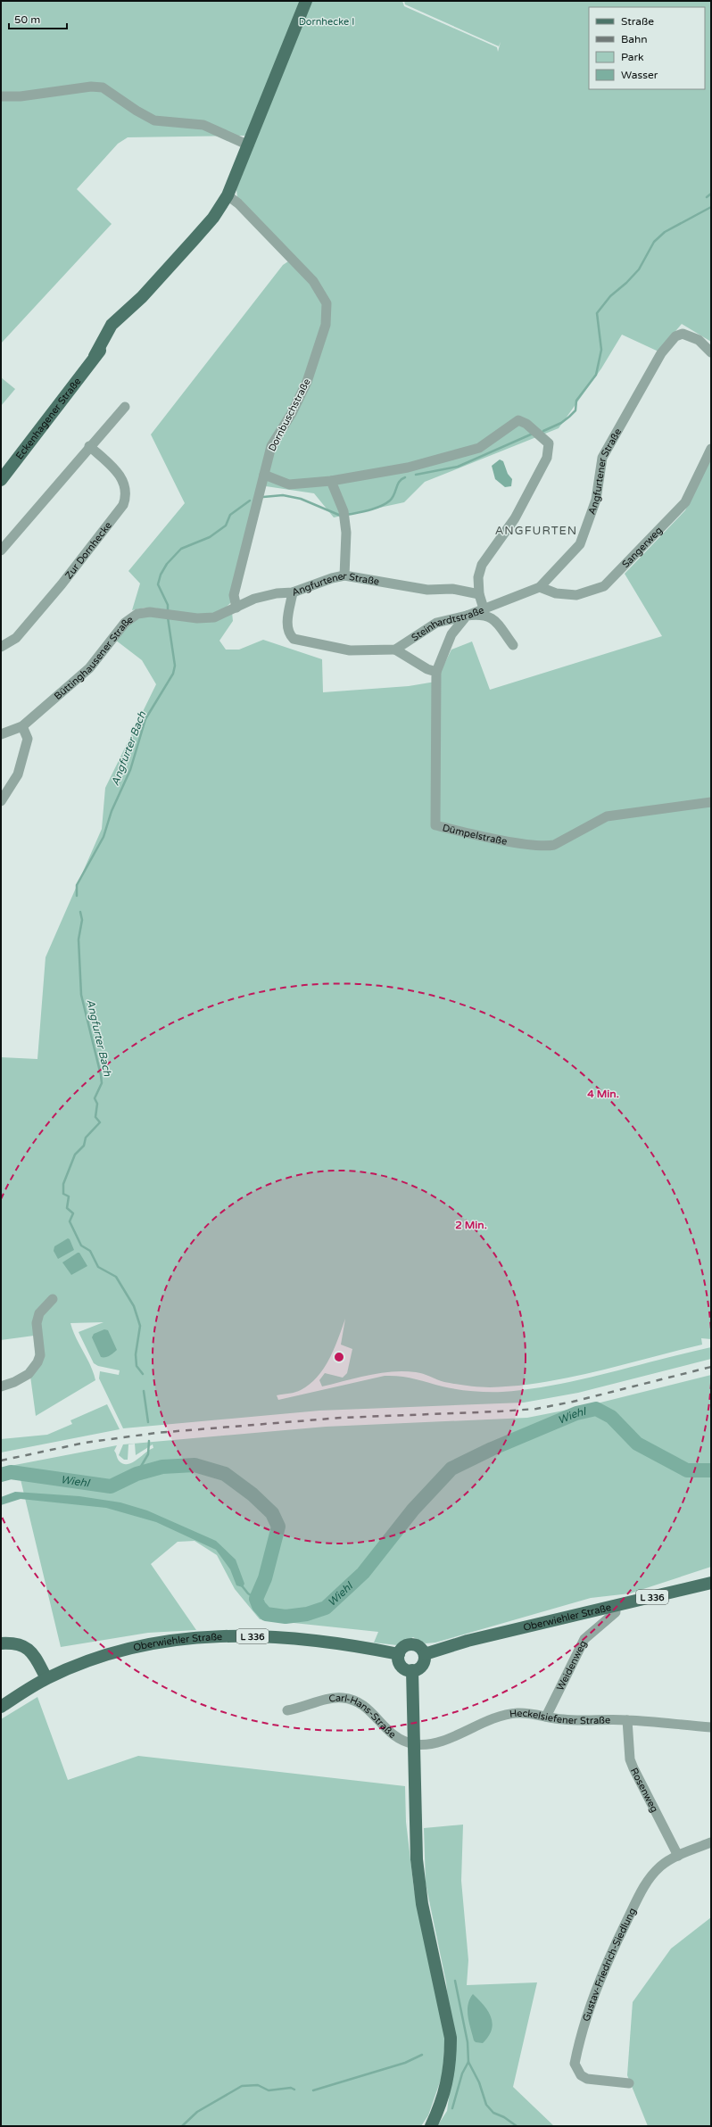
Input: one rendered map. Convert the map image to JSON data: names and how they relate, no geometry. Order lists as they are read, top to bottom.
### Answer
{
  "streets": {
    "main road": ["Eckenhagener Straße", "L 336", "Oberwiehler Straße"],
    "street": [
      "Dornbuschstraße",
      "Angfurtener Straße",
      "Sangerweg",
      "Zur Dornhecke",
      "Steinhardtstraße",
      "Büttinghausener Straße",
      "Dümpelstraße",
      "Weidenweg",
      "Heckelsiefener Straße",
      "Carl-Hans-Straße",
      "Rosenweg",
      "Gustav-Friedrich-Siedlung"
    ]
  },
  "crossings": [
    ["Dornbuschstraße", "Eckenhagener Straße"],
    ["Dornbuschstraße", "Angfurtener Straße"],
    ["Dornbuschstraße", "Büttinghausener Straße"],
    ["Angfurtener Straße", "Sangerweg"],
    ["Angfurtener Straße", "Steinhardtstraße"],
    ["Angfurtener Straße", "Büttinghausener Straße"],
    ["Steinhardtstraße", "Dümpelstraße"],
    ["Oberwiehler Straße", "Weidenweg"],
    ["Weidenweg", "Heckelsiefener Straße"],
    ["Heckelsiefener Straße", "Carl-Hans-Straße"],
    ["Heckelsiefener Straße", "Rosenweg"],
    ["Rosenweg", "Gustav-Friedrich-Siedlung"]
  ],
  "districts": ["ANGFURTEN"],
  "water": ["Angfurter Bach", "Wiehl"],
  "parks": ["Dornhecke I"],
  "legend": [
    "Straße",
    "Bahn",
    "Park",
    "Wasser"
  ],
  "scale_bar": "50 m",
  "rings": ["4 Min.", "2 Min."]
}
